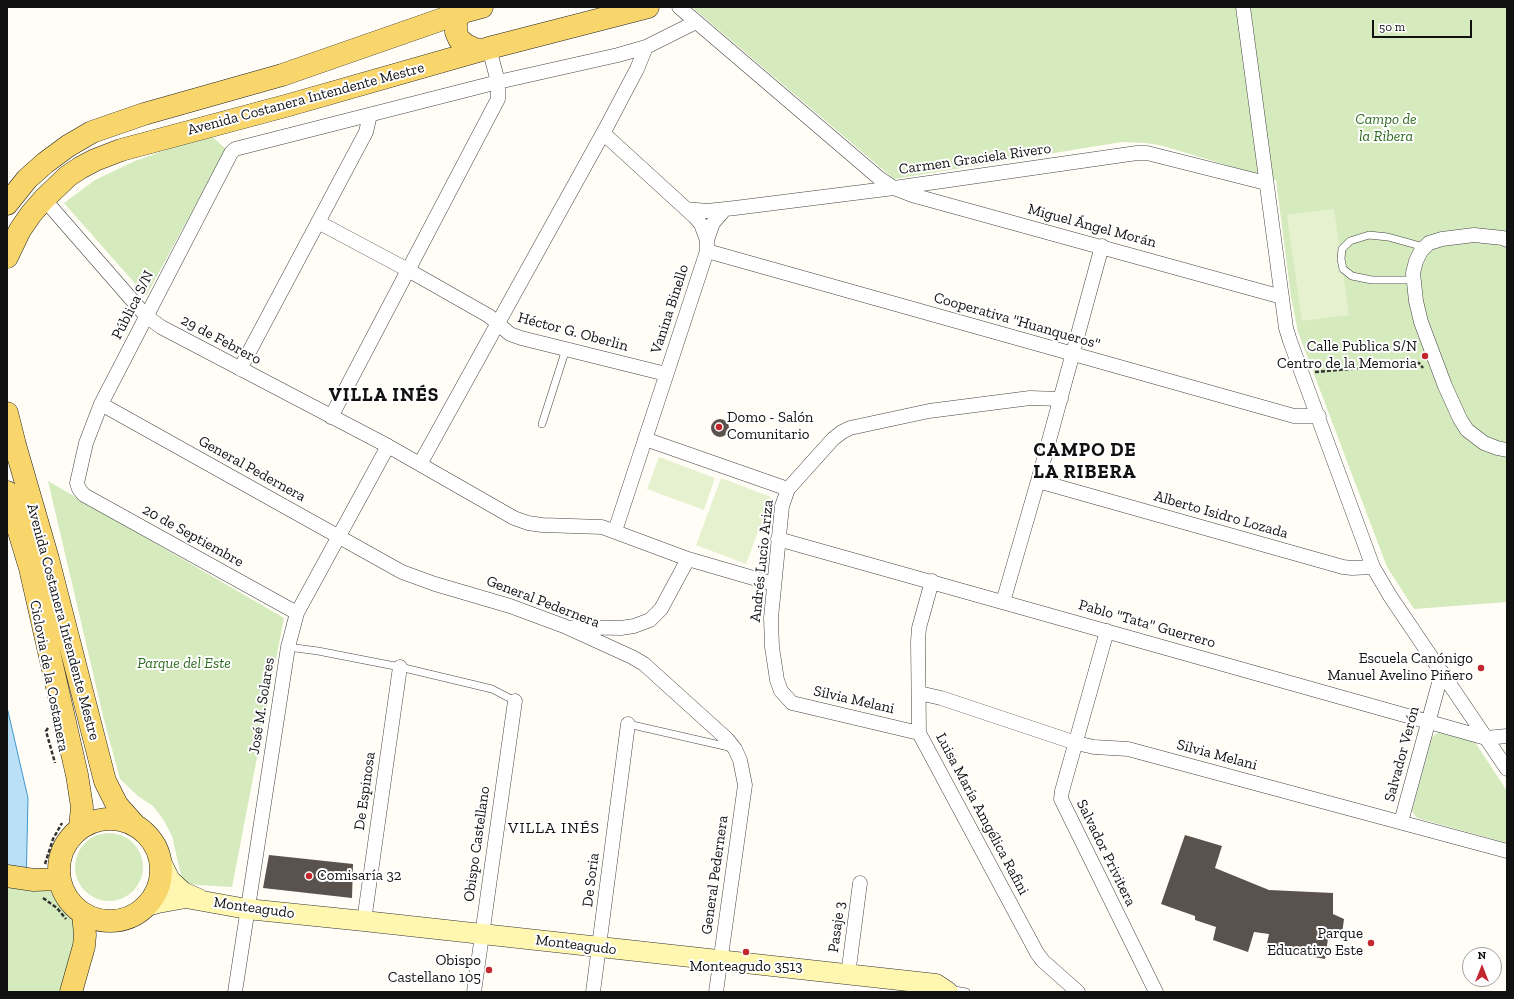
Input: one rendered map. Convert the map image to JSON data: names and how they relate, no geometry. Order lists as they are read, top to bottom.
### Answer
{
  "streets": {
    "main road": ["Avenida Costanera Intendente Mestre"],
    "street": [
      "Carmen Graciela Rivero",
      "Miguel Ángel Morán",
      "Pública S/N",
      "Vanina Binello",
      "Cooperativa \"Huanqueros\"",
      "Héctor G. Oberlin",
      "29 de Febrero",
      "General Pedernera",
      "Alberto Isidro Lozada",
      "20 de Septiembre",
      "Andrés Lucio Ariza",
      "Pablo \"Tata\" Guerrero",
      "Silvia Melani",
      "José M. Solares",
      "Salvador Verón",
      "De Espinosa",
      "Luisa María Amgélica Rafini",
      "Obispo Castellano",
      "Salvador Privitera",
      "De Soria",
      "Monteagudo",
      "Pasaje 3"
    ],
    "path": ["Ciclovia de la Costanera"]
  },
  "crossings": [
    ["Avenida Costanera Intendente Mestre", "29 de Febrero"],
    ["Avenida Costanera Intendente Mestre", "Monteagudo"],
    ["Carmen Graciela Rivero", "Miguel Ángel Morán"],
    ["Carmen Graciela Rivero", "Vanina Binello"],
    ["Pública S/N", "29 de Febrero"],
    ["Pública S/N", "General Pedernera"],
    ["Pública S/N", "20 de Septiembre"],
    ["Vanina Binello", "Cooperativa \"Huanqueros\""],
    ["Vanina Binello", "Héctor G. Oberlin"],
    ["29 de Febrero", "José M. Solares"],
    ["General Pedernera", "José M. Solares"],
    ["General Pedernera", "Monteagudo"],
    ["20 de Septiembre", "José M. Solares"],
    ["Andrés Lucio Ariza", "Pablo \"Tata\" Guerrero"],
    ["Andrés Lucio Ariza", "Silvia Melani"],
    ["Pablo \"Tata\" Guerrero", "Salvador Verón"],
    ["Pablo \"Tata\" Guerrero", "Luisa María Amgélica Rafini"],
    ["Pablo \"Tata\" Guerrero", "Salvador Privitera"],
    ["Silvia Melani", "Salvador Verón"],
    ["Silvia Melani", "Luisa María Amgélica Rafini"],
    ["Silvia Melani", "Salvador Privitera"],
    ["José M. Solares", "Monteagudo"],
    ["De Espinosa", "Monteagudo"],
    ["Obispo Castellano", "Monteagudo"],
    ["De Soria", "Monteagudo"],
    ["Monteagudo", "Pasaje 3"]
  ],
  "districts": ["VILLA INÉS", "CAMPO DE LA RIBERA", "VILLA INÉS"],
  "parks": ["Campo de la Ribera", "Parque del Este"],
  "places": [
    "Calle Publica S/N Centro de la Memoria",
    "Domo - Salón Comunitario",
    "Escuela Canónigo Manuel Avelino Piñero",
    "Comisaría 32",
    "Parque Educativo Este",
    "Monteagudo 3513",
    "Obispo Castellano 105"
  ],
  "scale_bar": "50 m",
  "north": "top"
}
